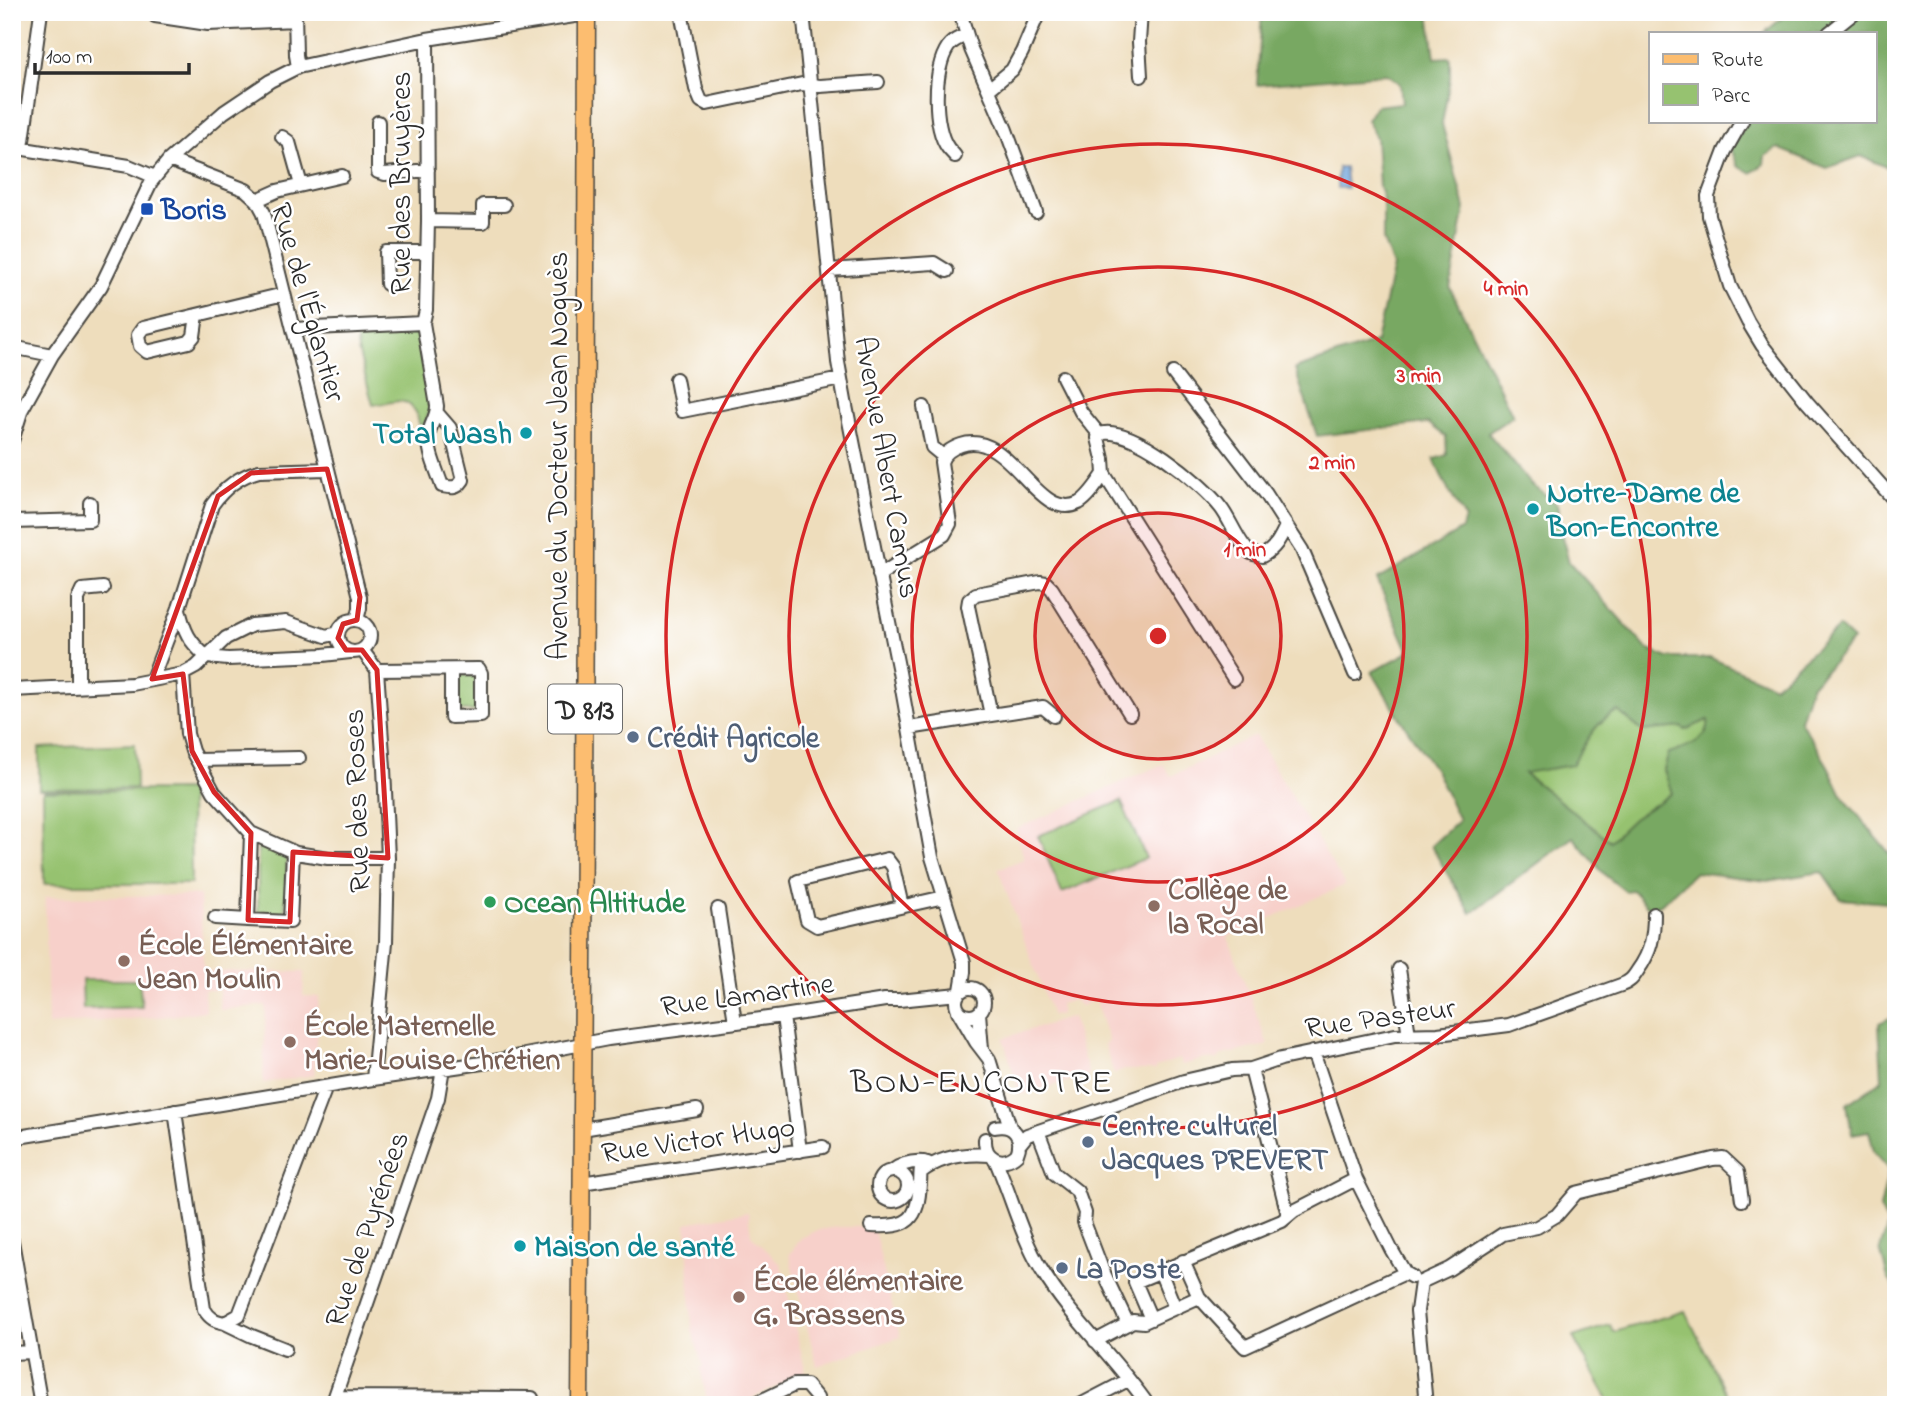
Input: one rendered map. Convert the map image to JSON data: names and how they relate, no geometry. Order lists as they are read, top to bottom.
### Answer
{
  "streets": {
    "main road": ["Avenue du Docteur Jean Noguès", "D 813"],
    "street": [
      "Rue des Bruyères",
      "Rue de l'Églantier",
      "Avenue Albert Camus",
      "Rue des Roses",
      "Rue Lamartine",
      "Rue Pasteur",
      "Rue Victor Hugo",
      "Rue de Pyrénées"
    ]
  },
  "crossings": [
    ["Rue des Bruyères", "Rue de l'Églantier"],
    ["Avenue du Docteur Jean Noguès", "Rue Lamartine"],
    ["Avenue du Docteur Jean Noguès", "Rue Victor Hugo"],
    ["Avenue Albert Camus", "Rue Lamartine"],
    ["Rue des Roses", "Rue Lamartine"],
    ["Rue Lamartine", "Rue de Pyrénées"]
  ],
  "districts": ["BON-ENCONTRE"],
  "places": {
    "transit": ["Boris"],
    "other": [
      "Total Wash",
      "Notre-Dame de Bon-Encontre",
      "Crédit Agricole",
      "Ocean Altitude",
      "Collège de la Rocal",
      "École Élémentaire Jean Moulin",
      "École Maternelle Marie-Louise Chrétien",
      "Centre culturel Jacques PREVERT",
      "Maison de santé",
      "La Poste",
      "École élémentaire G. Brassens"
    ]
  },
  "legend": ["Route", "Parc"],
  "scale_bar": "100 m",
  "rings": [
    "4 min",
    "3 min",
    "2 min",
    "1 min"
  ]
}
